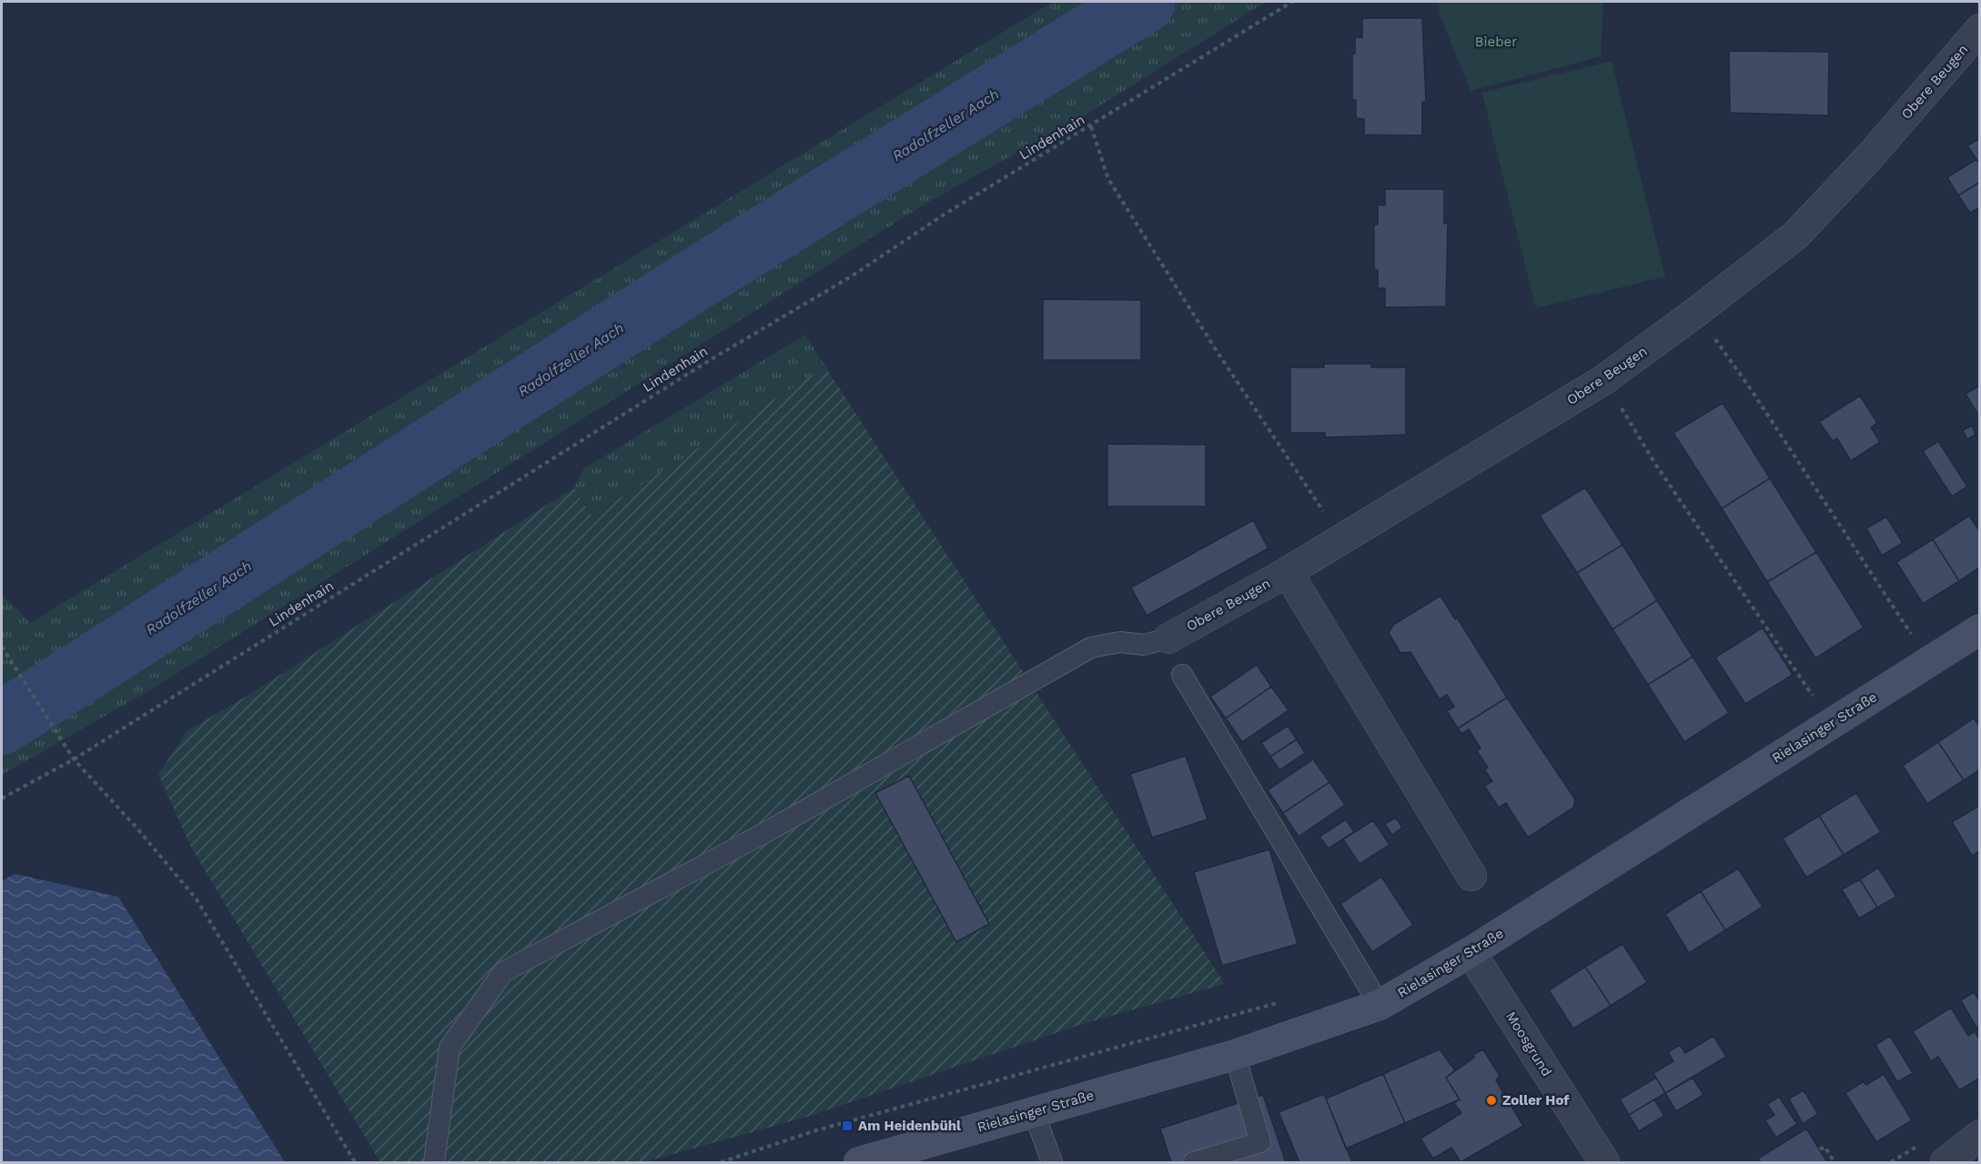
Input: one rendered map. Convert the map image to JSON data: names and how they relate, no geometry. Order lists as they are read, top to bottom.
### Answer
{
  "streets": {
    "main road": ["Rielasinger Straße"],
    "street": ["Obere Beugen", "Moosgrund"],
    "path": ["Lindenhain"]
  },
  "crossings": [
    ["Rielasinger Straße", "Moosgrund"]
  ],
  "water": ["Radolfzeller Aach"],
  "parks": ["Bieber"],
  "places": {
    "other": ["Zoller Hof"],
    "transit": ["Am Heidenbühl"]
  }
}
